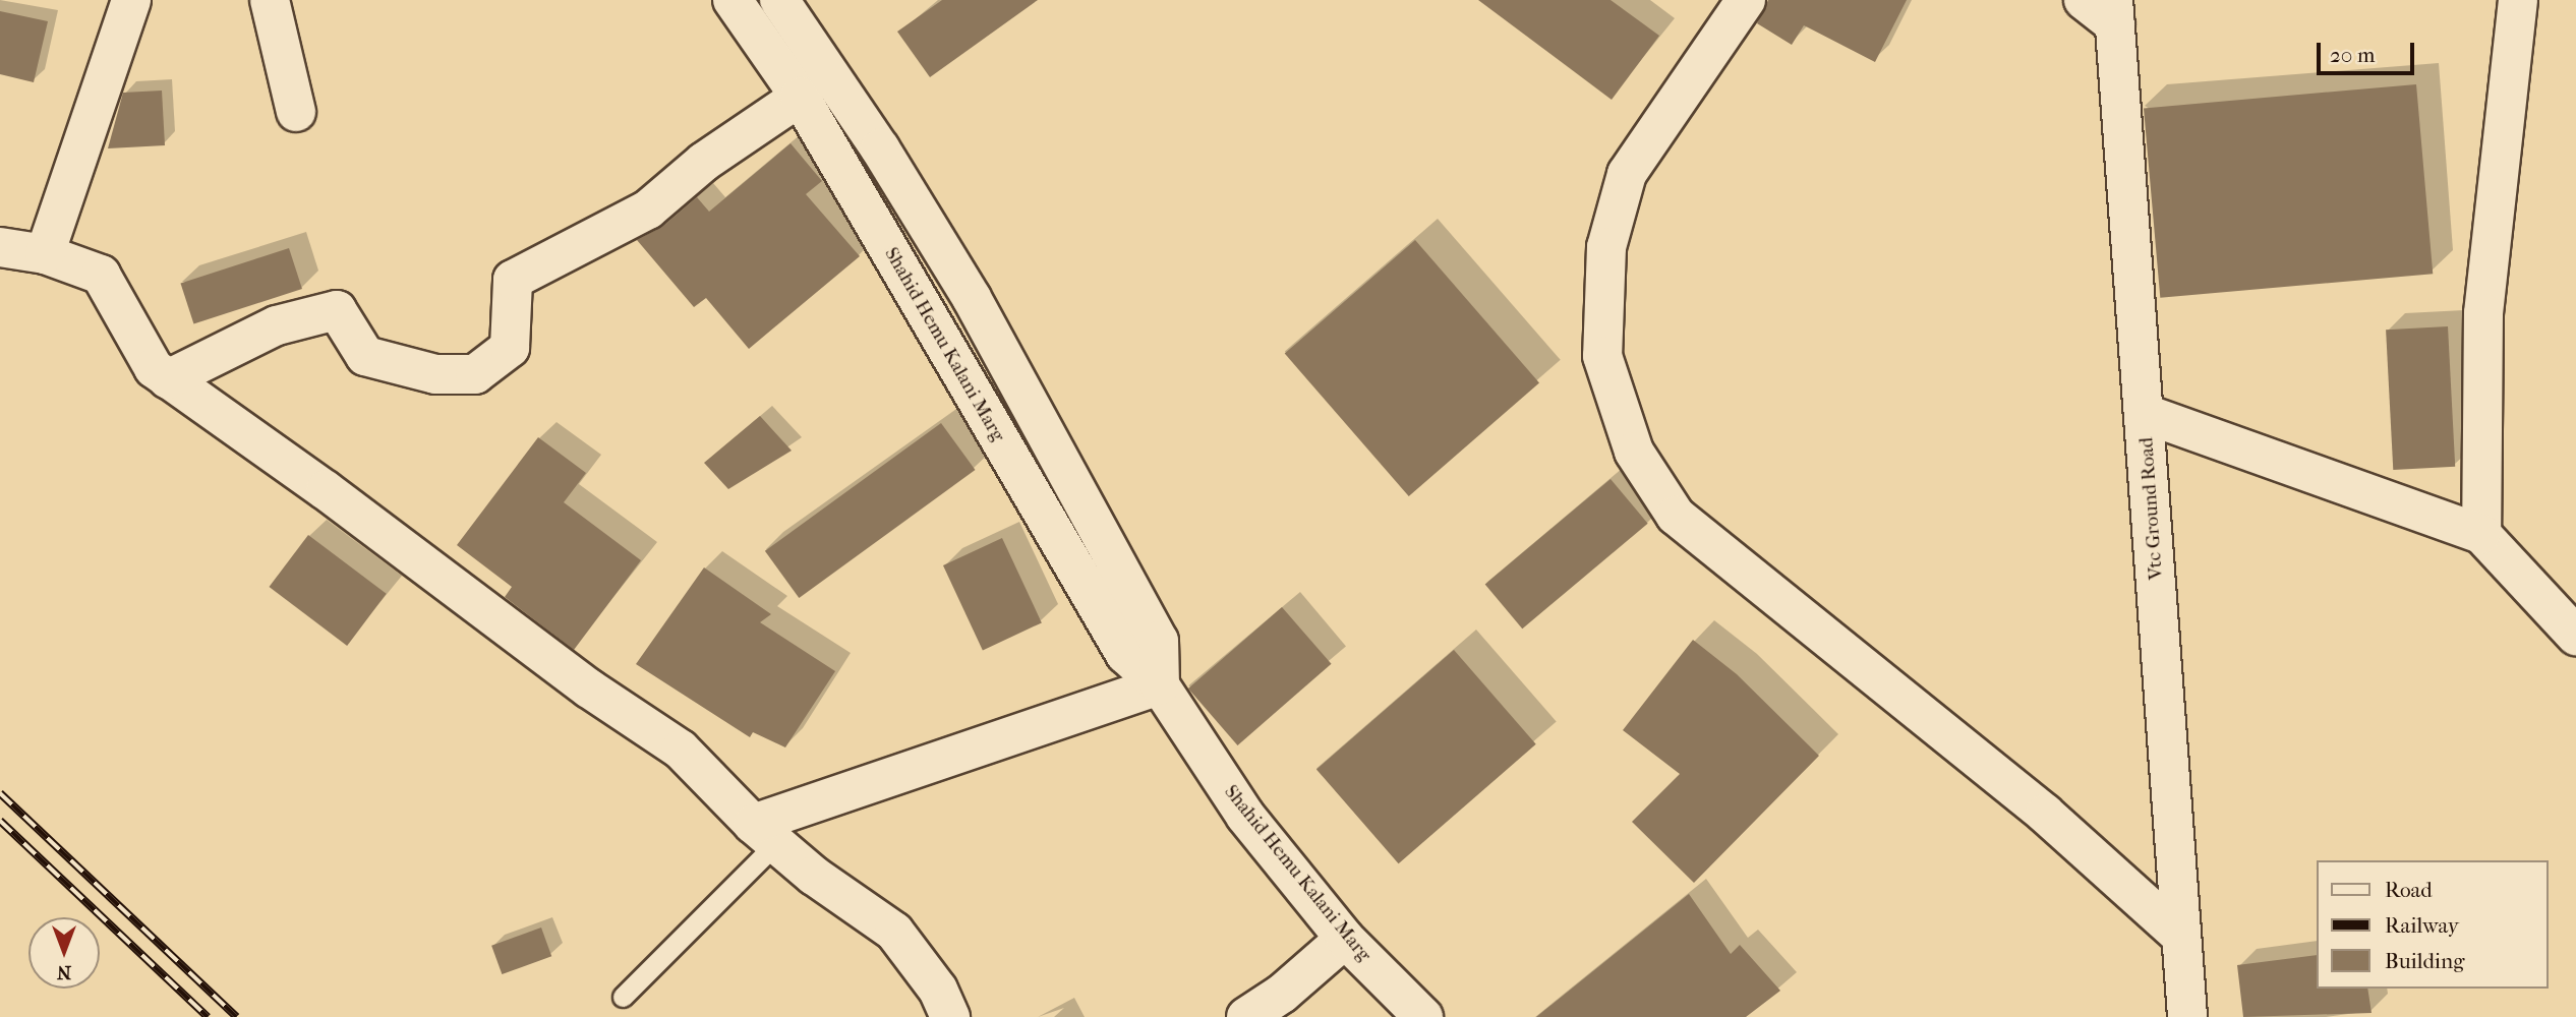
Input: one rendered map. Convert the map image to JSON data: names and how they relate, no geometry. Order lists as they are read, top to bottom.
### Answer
{
  "streets": {
    "street": ["Shahid Hemu Kalani Marg", "Vtc Ground Road"]
  },
  "legend": ["Road", "Railway", "Building"],
  "scale_bar": "20 m",
  "north": "bottom"
}
